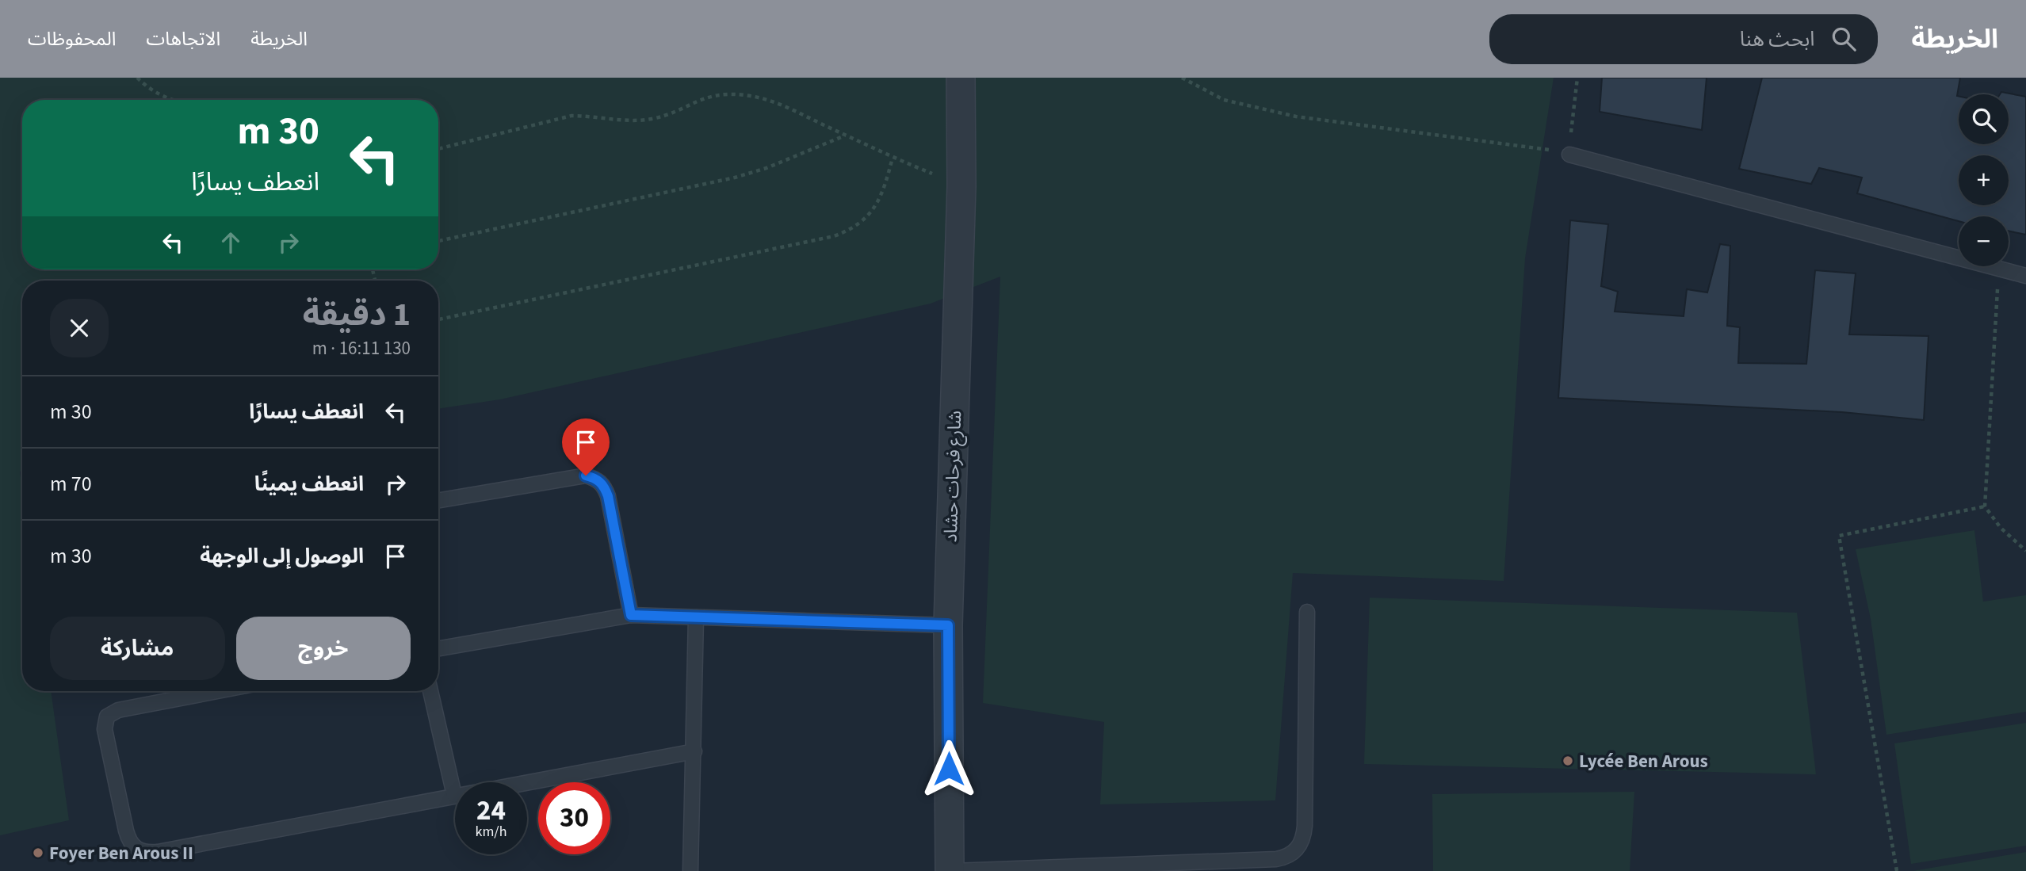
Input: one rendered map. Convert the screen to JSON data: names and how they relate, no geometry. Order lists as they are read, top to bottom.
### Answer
{
  "streets": {
    "street": ["شارع فرحات حشاد"]
  },
  "places": ["Lycée Ben Arous", "Foyer Ben Arous II"],
  "page": {
    "header": "الخريطة",
    "search": "ابحث هنا",
    "nav": ["الخريطة", "الاتجاهات", "المحفوظات"],
    "map_buttons": ["+", "−"],
    "turn": ["30 m", "انعطف يسارًا"],
    "heading": ["1 دقيقة", "130 m · 16:11"],
    "list": [
      {
        "name": "انعطف يسارًا",
        "value": "30 m"
      },
      {
        "name": "انعطف يمينًا",
        "value": "70 m"
      },
      {
        "name": "الوصول إلى الوجهة",
        "value": "30 m"
      }
    ],
    "buttons": ["خروج", "مشاركة"],
    "speed": "24 km/h",
    "limit": "30"
  }
}
